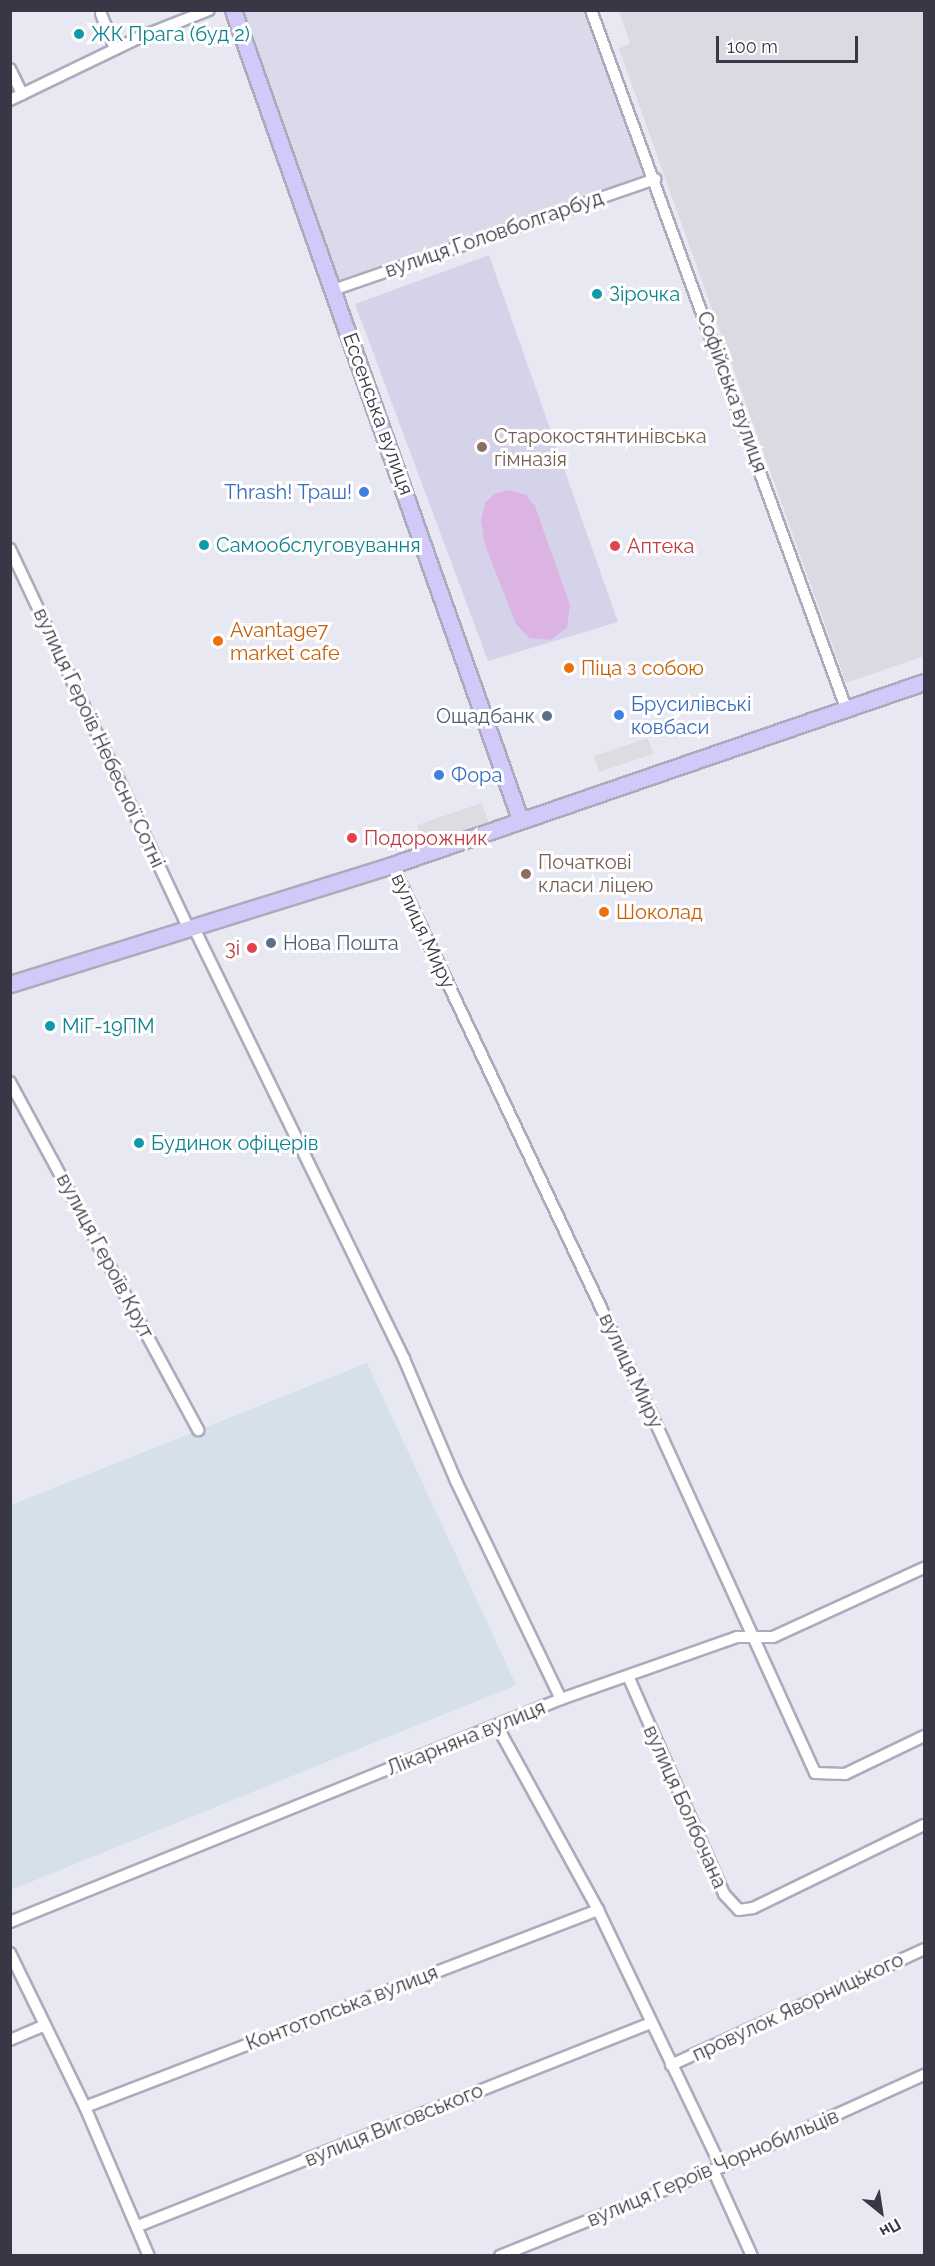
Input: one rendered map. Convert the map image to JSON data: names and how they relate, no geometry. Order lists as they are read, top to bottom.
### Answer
{
  "streets": {
    "main road": ["Ессенська вулиця", "вулиця Миру"],
    "street": [
      "вулиця Головболгарбуд",
      "Софійська вулиця",
      "вулиця Героїв Небесної Сотні",
      "вулиця Героїв Крут",
      "Лікарняна вулиця",
      "вулиця Болбочана",
      "провулок Яворницького",
      "Контотопська вулиця",
      "вулиця Виговського",
      "вулиця Героїв Чорнобильців"
    ]
  },
  "crossings": [
    ["вулиця Головболгарбуд", "Софійська вулиця"],
    ["вулиця Головболгарбуд", "Ессенська вулиця"],
    ["Софійська вулиця", "вулиця Миру"],
    ["Ессенська вулиця", "вулиця Миру"],
    ["вулиця Героїв Небесної Сотні", "вулиця Миру"],
    ["вулиця Героїв Небесної Сотні", "Лікарняна вулиця"],
    ["вулиця Миру", "Лікарняна вулиця"],
    ["Лікарняна вулиця", "вулиця Болбочана"]
  ],
  "places": [
    "ЖК Прага (буд 2)",
    "Зірочка",
    "Старокостянтинівська гімназія",
    "Thrash! Траш!",
    "Самообслуговування",
    "Аптека",
    "Avantage7 market cafe",
    "Піца з собою",
    "Брусилівські ковбаси",
    "Ощадбанк",
    "Фора",
    "Подорожник",
    "Початкові класи ліцею",
    "Шоколад",
    "Нова Пошта",
    "3і",
    "МіГ-19ПМ",
    "Будинок офіцерів"
  ],
  "scale_bar": "100 m",
  "north": "bottom right"
}
